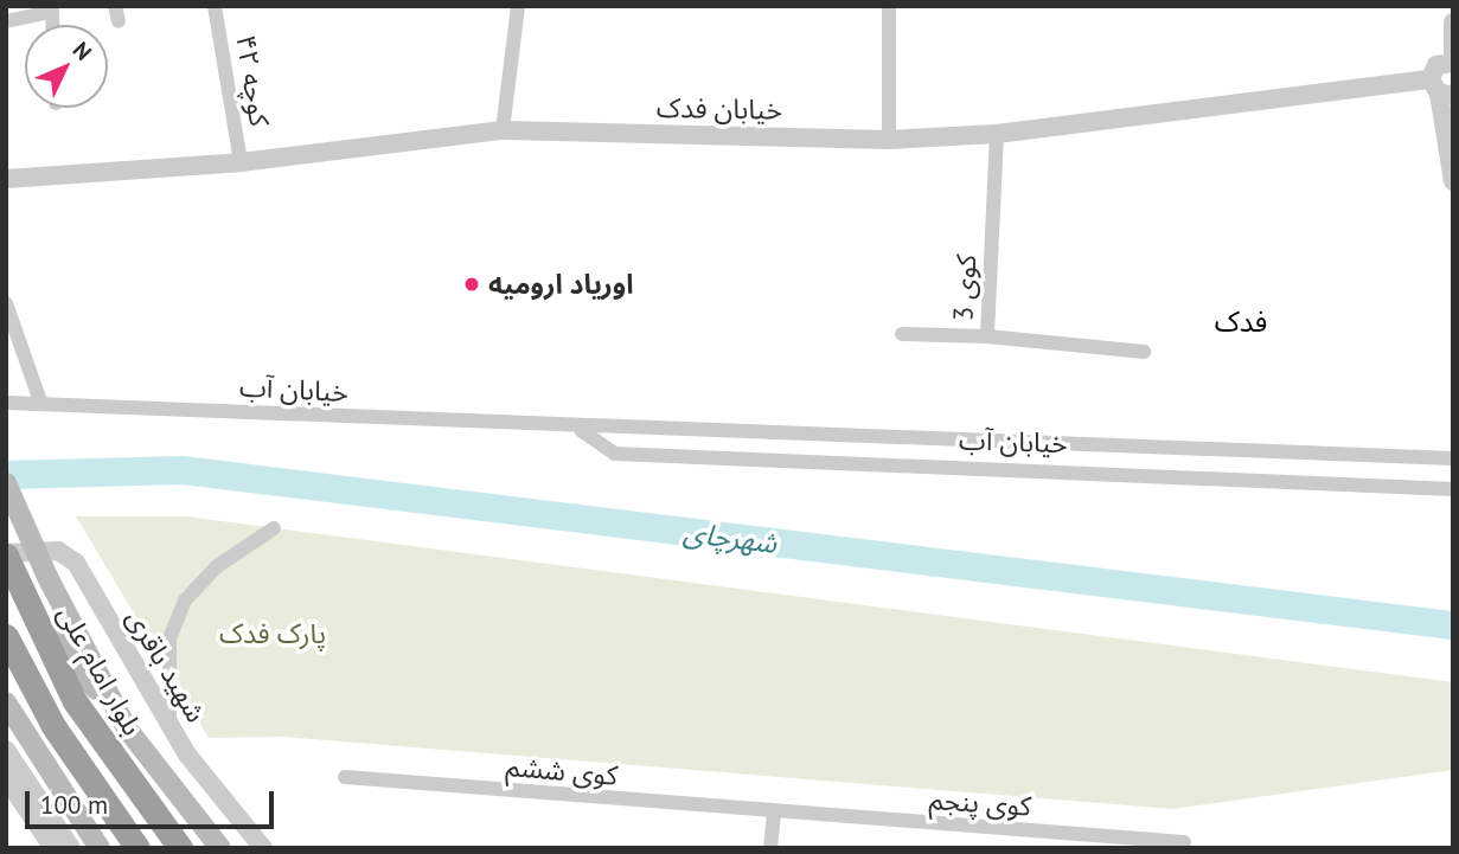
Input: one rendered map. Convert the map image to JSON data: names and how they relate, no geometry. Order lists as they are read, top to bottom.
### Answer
{
  "streets": {
    "highway": ["بلوار امام علی"],
    "street": [
      "کوچه ۴۲",
      "خیابان فدک",
      "کوی 3",
      "خیابان آب",
      "شهید باقری",
      "کوی ششم",
      "کوی پنجم"
    ]
  },
  "crossings": [
    ["کوچه ۴۲", "خیابان فدک"],
    ["خیابان فدک", "کوی 3"],
    ["شهید باقری", "بلوار امام علی"],
    ["کوی ششم", "کوی پنجم"]
  ],
  "districts": ["فدک"],
  "water": ["شهرچای"],
  "parks": ["پارک فدک"],
  "places": ["اوریاد ارومیه"],
  "scale_bar": "100 m",
  "north": "top right"
}
